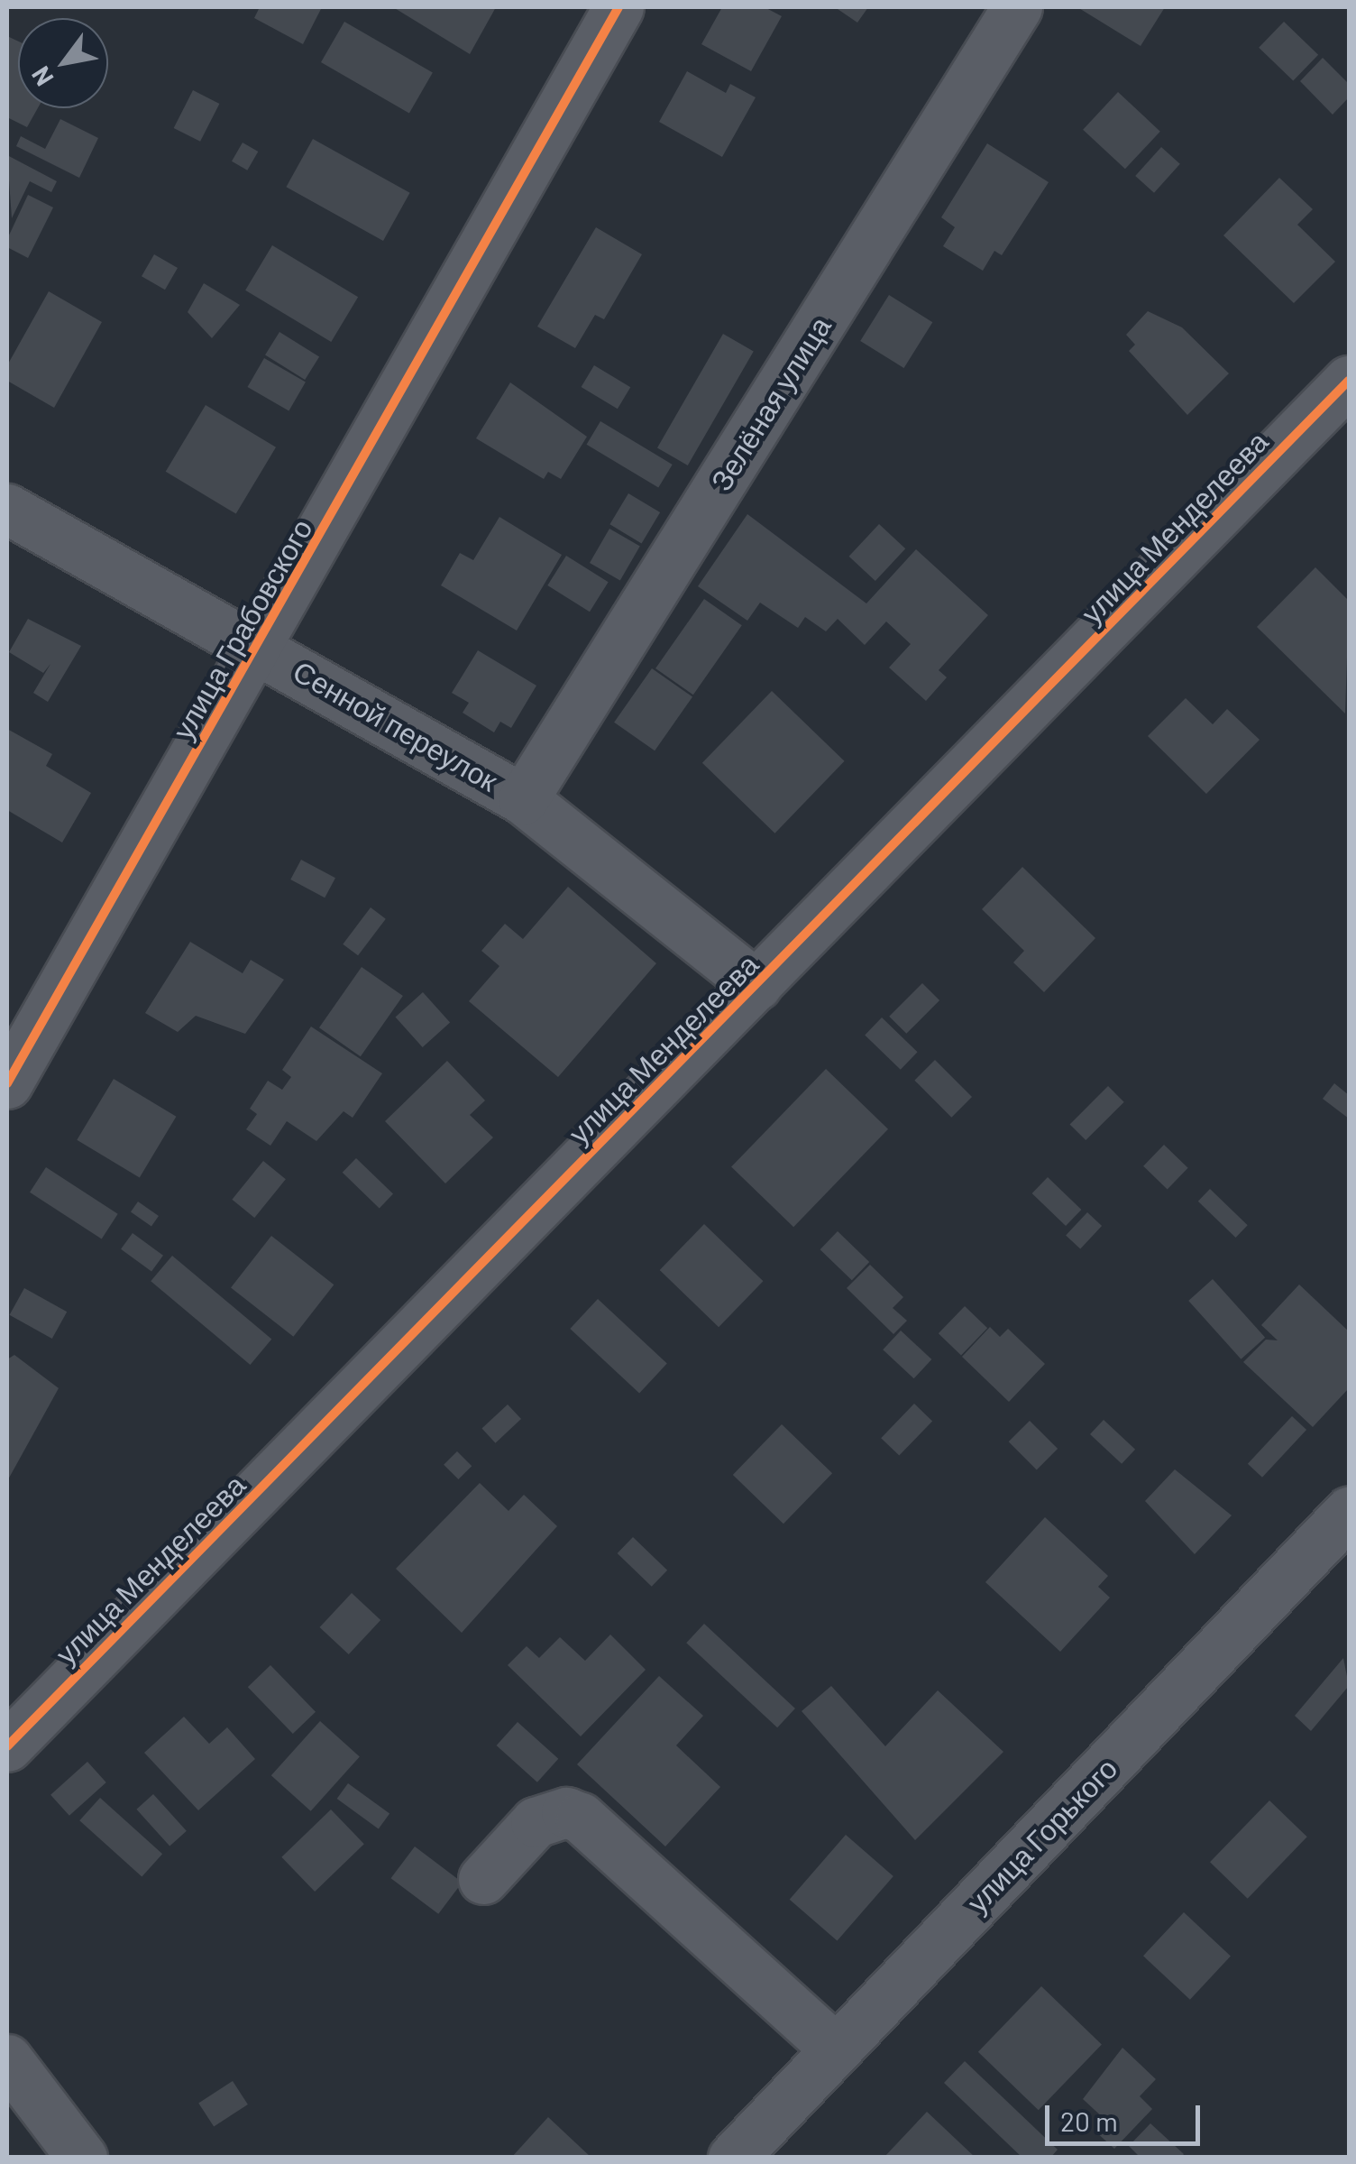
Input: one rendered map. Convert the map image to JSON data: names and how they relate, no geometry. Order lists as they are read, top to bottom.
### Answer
{
  "streets": {
    "street": [
      "Зелёная улица",
      "улица Менделеева",
      "улица Грабовского",
      "Сенной переулок",
      "улица Горького"
    ]
  },
  "crossings": [
    ["Зелёная улица", "Сенной переулок"],
    ["улица Менделеева", "Сенной переулок"],
    ["улица Грабовского", "Сенной переулок"]
  ],
  "scale_bar": "20 m",
  "north": "bottom left"
}
